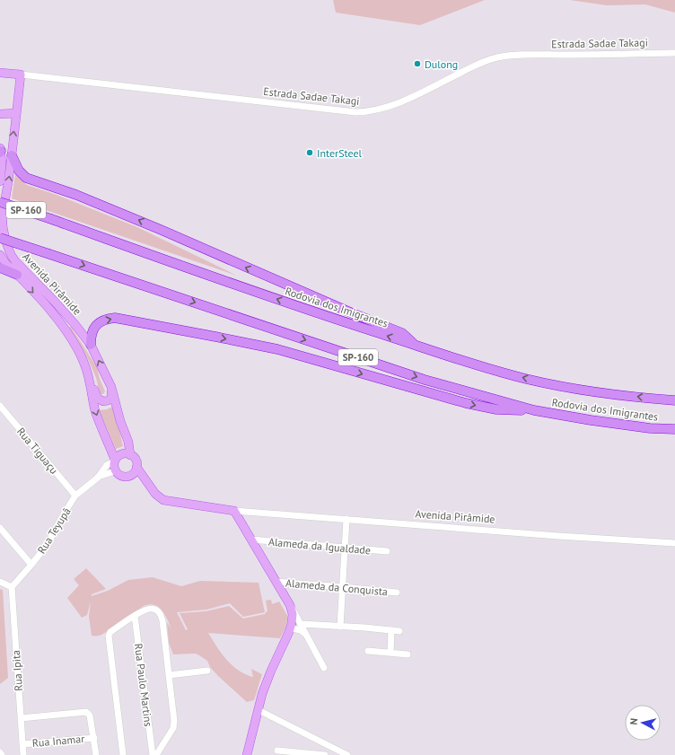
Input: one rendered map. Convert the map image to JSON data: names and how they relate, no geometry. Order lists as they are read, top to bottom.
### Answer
{
  "streets": {
    "highway": ["SP-160", "Rodovia dos Imigrantes"],
    "main road": ["Estrada Sadae Takagi", "Avenida Pirâmide"],
    "street": [
      "Rua Tiguaçu",
      "Rua Teyupã",
      "Alameda da Igualdade",
      "Alameda da Conquista",
      "Rua Ipita",
      "Rua Paulo Martins",
      "Rua Inamar"
    ]
  },
  "crossings": [
    ["Estrada Sadae Takagi", "Avenida Pirâmide"],
    ["Avenida Pirâmide", "Rua Teyupã"],
    ["Rua Tiguaçu", "Rua Teyupã"],
    ["Rua Teyupã", "Rua Ipita"],
    ["Rua Ipita", "Rua Inamar"]
  ],
  "places": ["Dulong", "InterSteel"],
  "north": "left"
}
